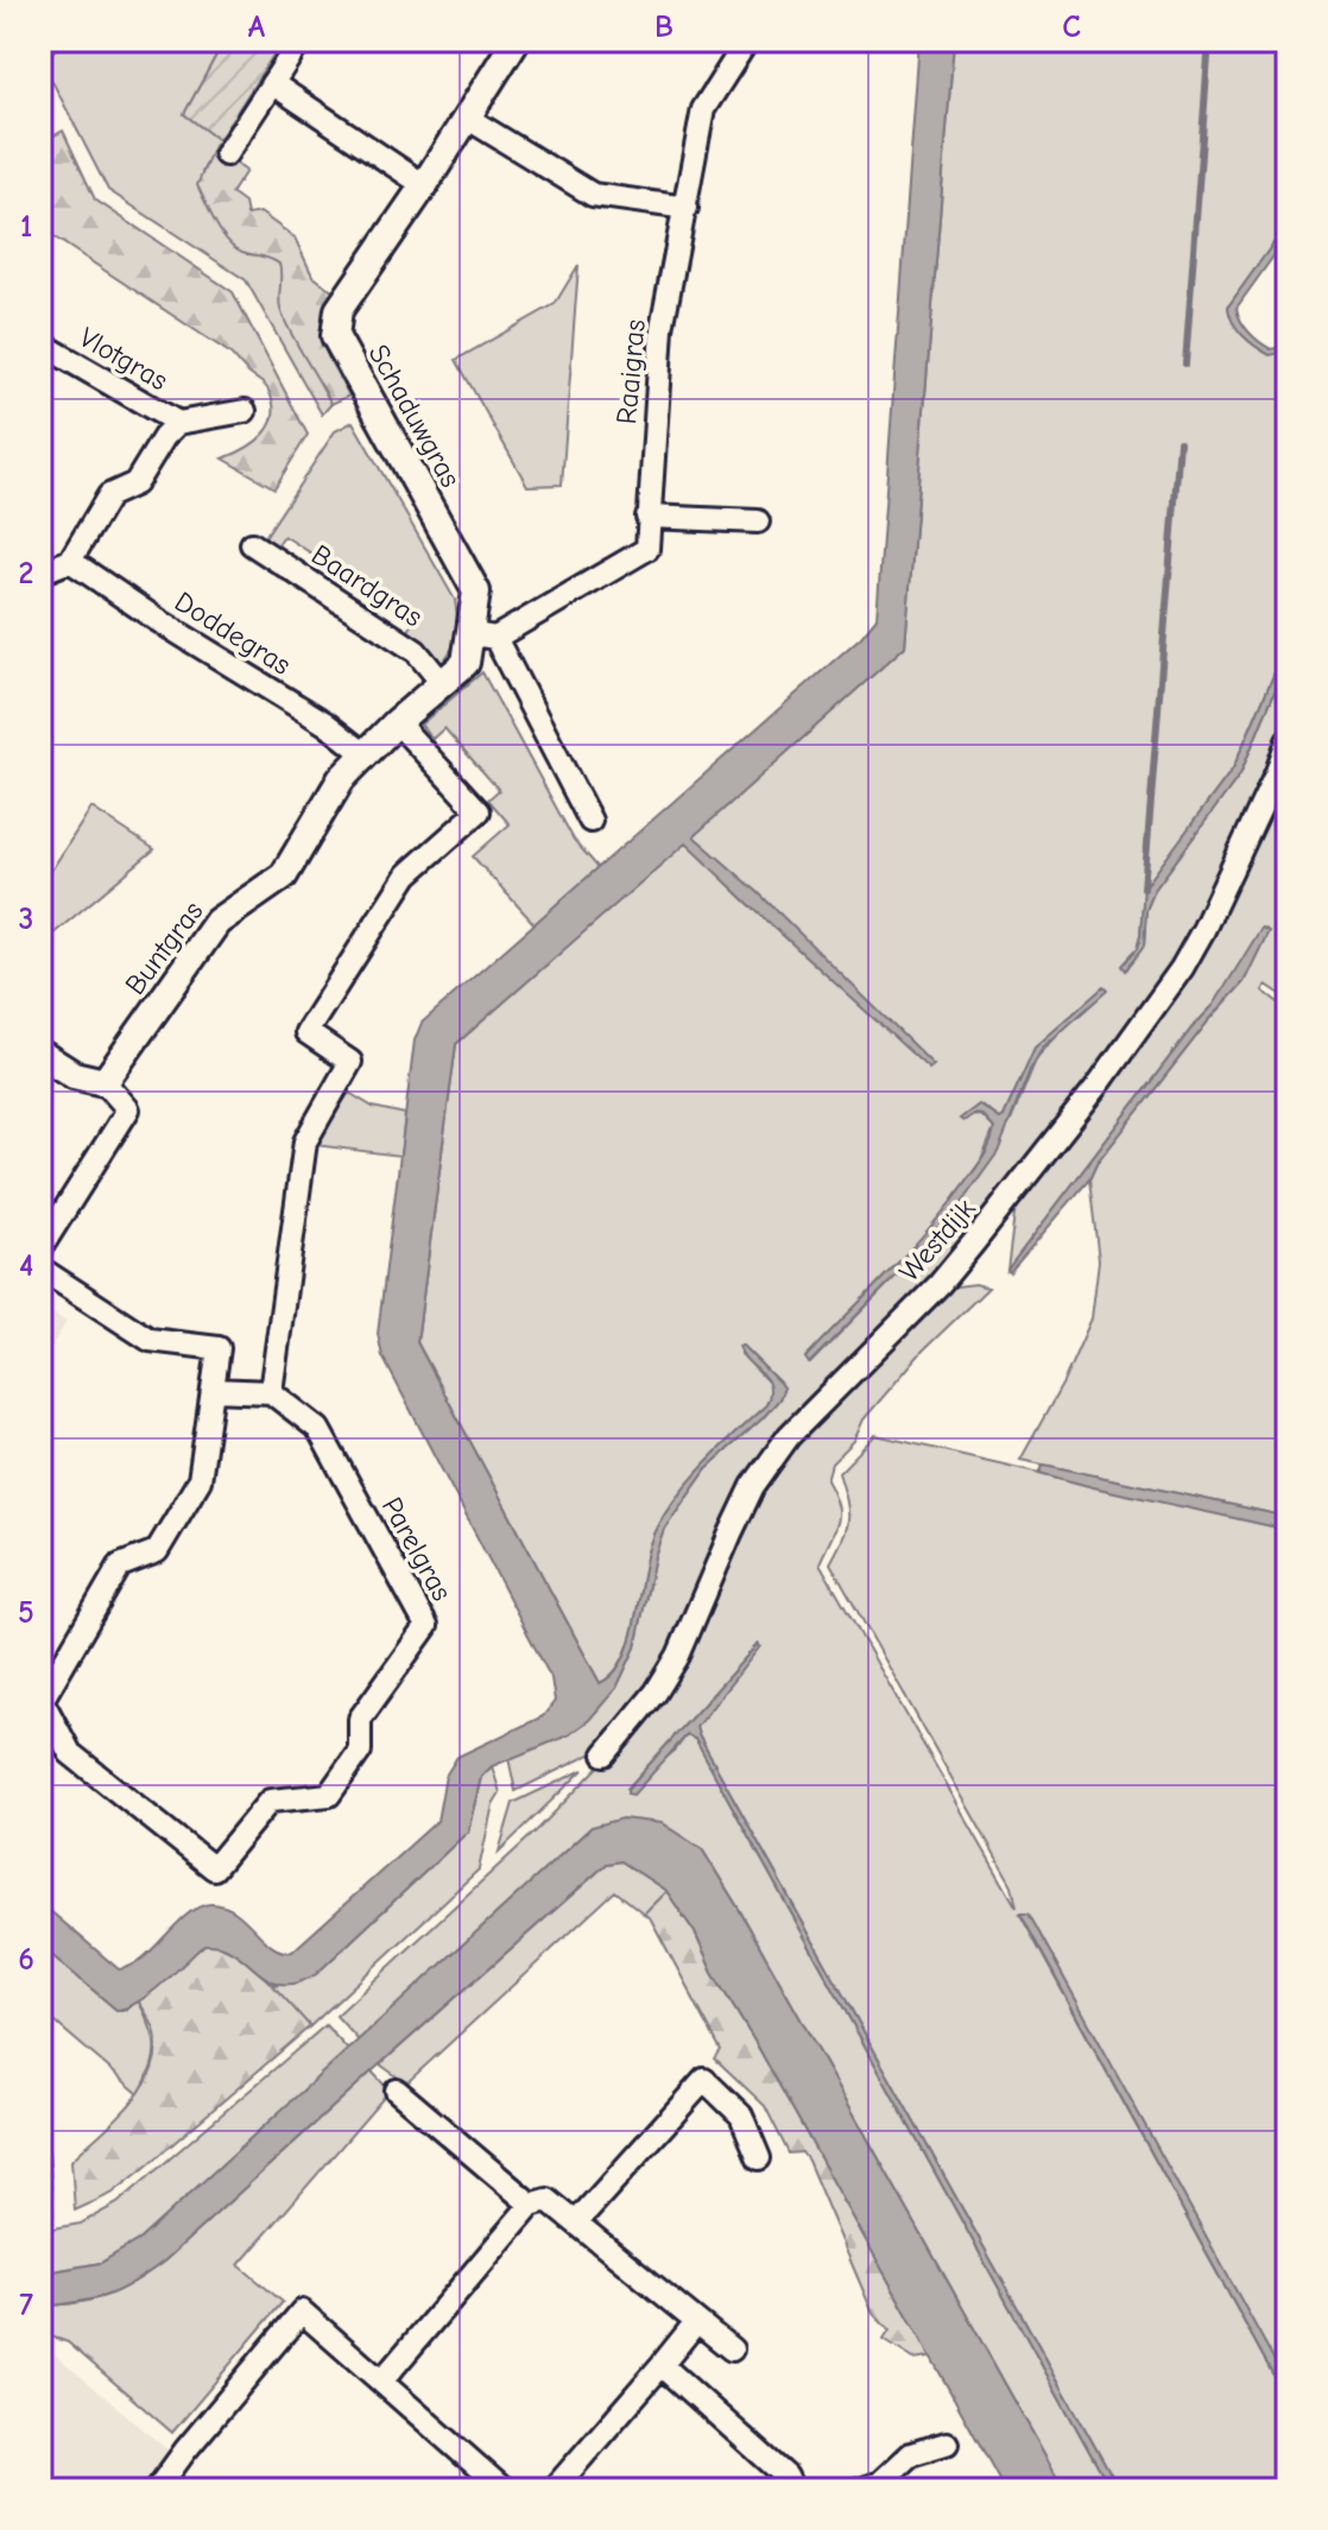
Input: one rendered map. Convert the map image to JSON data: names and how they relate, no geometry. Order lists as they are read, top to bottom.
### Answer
{
  "streets": {
    "street": [
      "Vlotgras",
      "Raaigras",
      "Schaduwgras",
      "Baardgras",
      "Doddegras",
      "Buntgras",
      "Westdijk",
      "Parelgras"
    ]
  },
  "crossings": [
    ["Vlotgras", "Doddegras"],
    ["Raaigras", "Schaduwgras"],
    ["Schaduwgras", "Baardgras"],
    ["Schaduwgras", "Buntgras"],
    ["Baardgras", "Buntgras"],
    ["Doddegras", "Buntgras"]
  ],
  "grid": {
    "columns": ["A", "B", "C"],
    "rows": [
      "1",
      "2",
      "3",
      "4",
      "5",
      "6",
      "7"
    ]
  }
}
